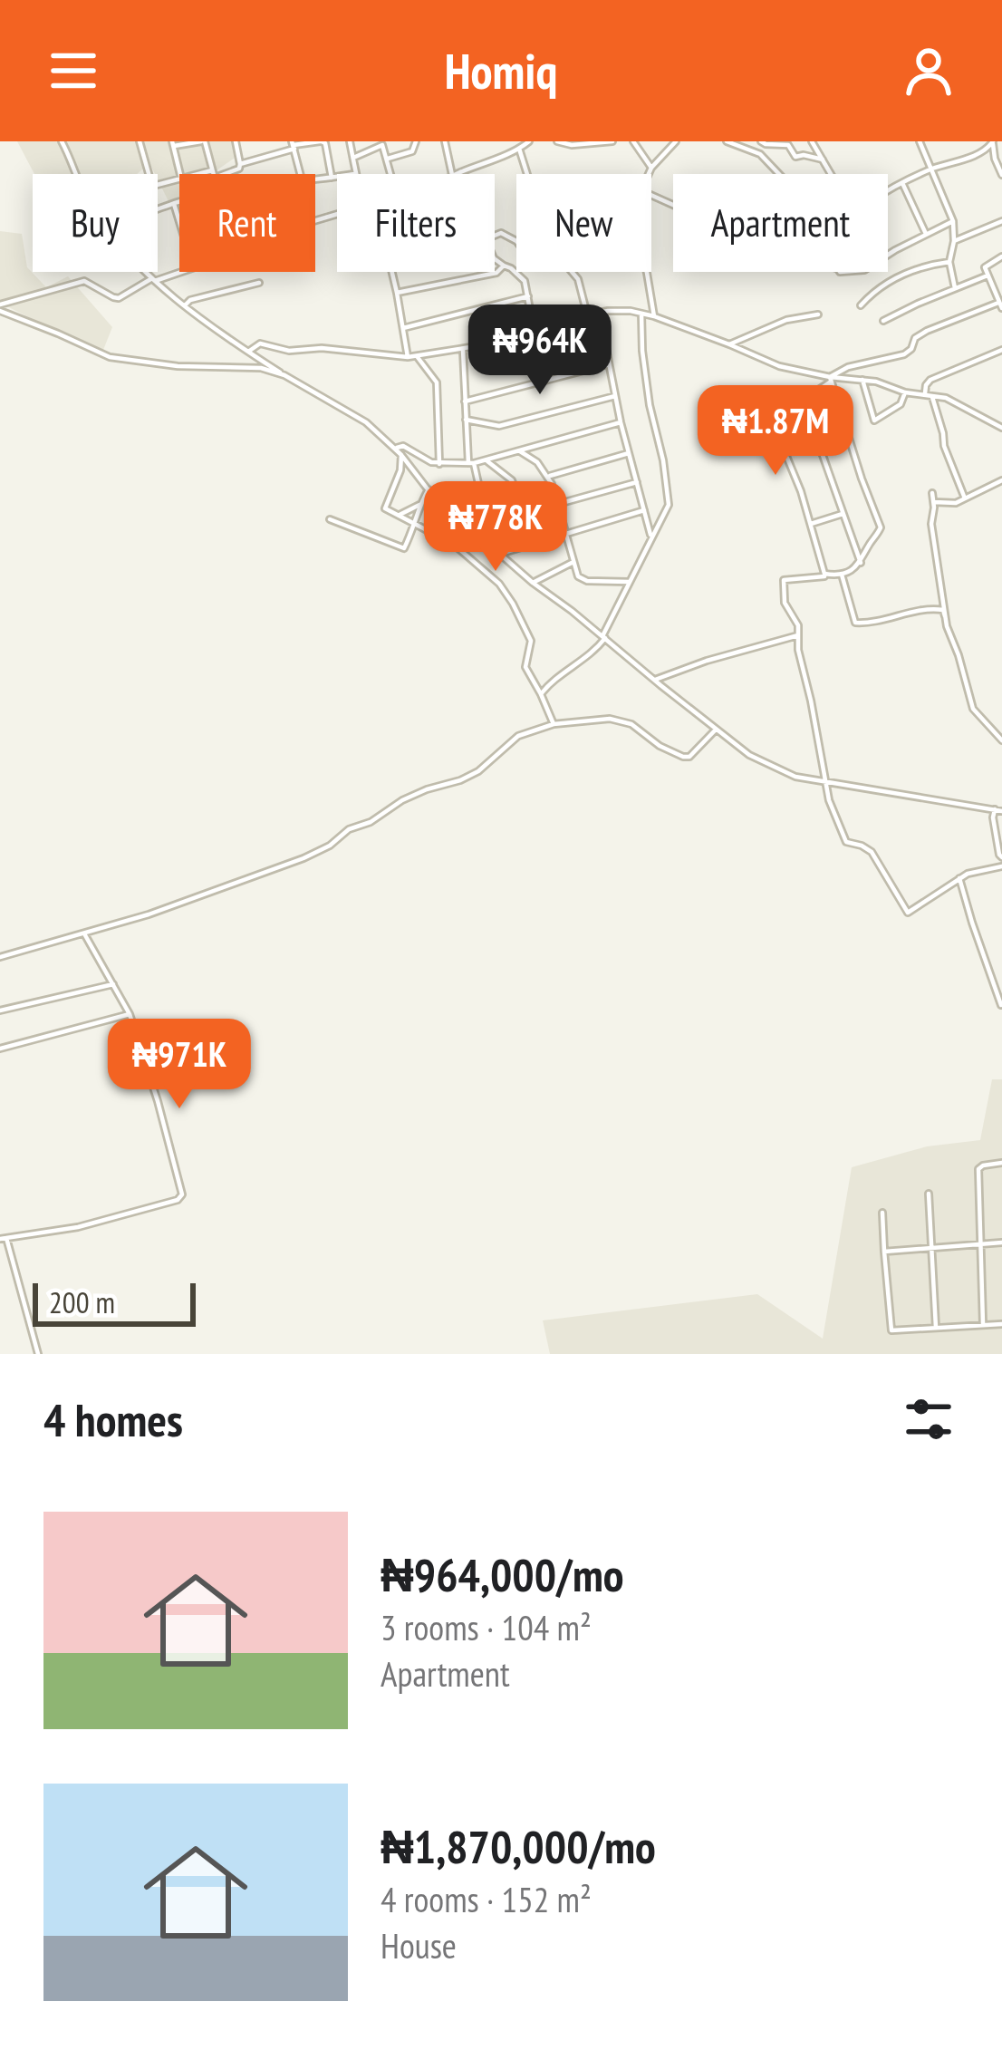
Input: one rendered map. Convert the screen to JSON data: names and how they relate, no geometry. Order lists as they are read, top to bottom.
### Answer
{
  "scale_bar": "200 m",
  "page": {
    "header": "Homiq",
    "chip": [
      "Buy",
      "Rent",
      "Filters",
      "New",
      "Apartment"
    ],
    "price": [
      "₦964K",
      "₦1.87M",
      "₦778K",
      "₦971K"
    ],
    "scale": "200 m",
    "heading": "4 homes",
    "list": [
      {
        "name": "₦964,000/mo",
        "note": "3 rooms · 104 m² · Apartment"
      },
      {
        "name": "₦1,870,000/mo",
        "note": "4 rooms · 152 m² · House"
      }
    ]
  }
}
